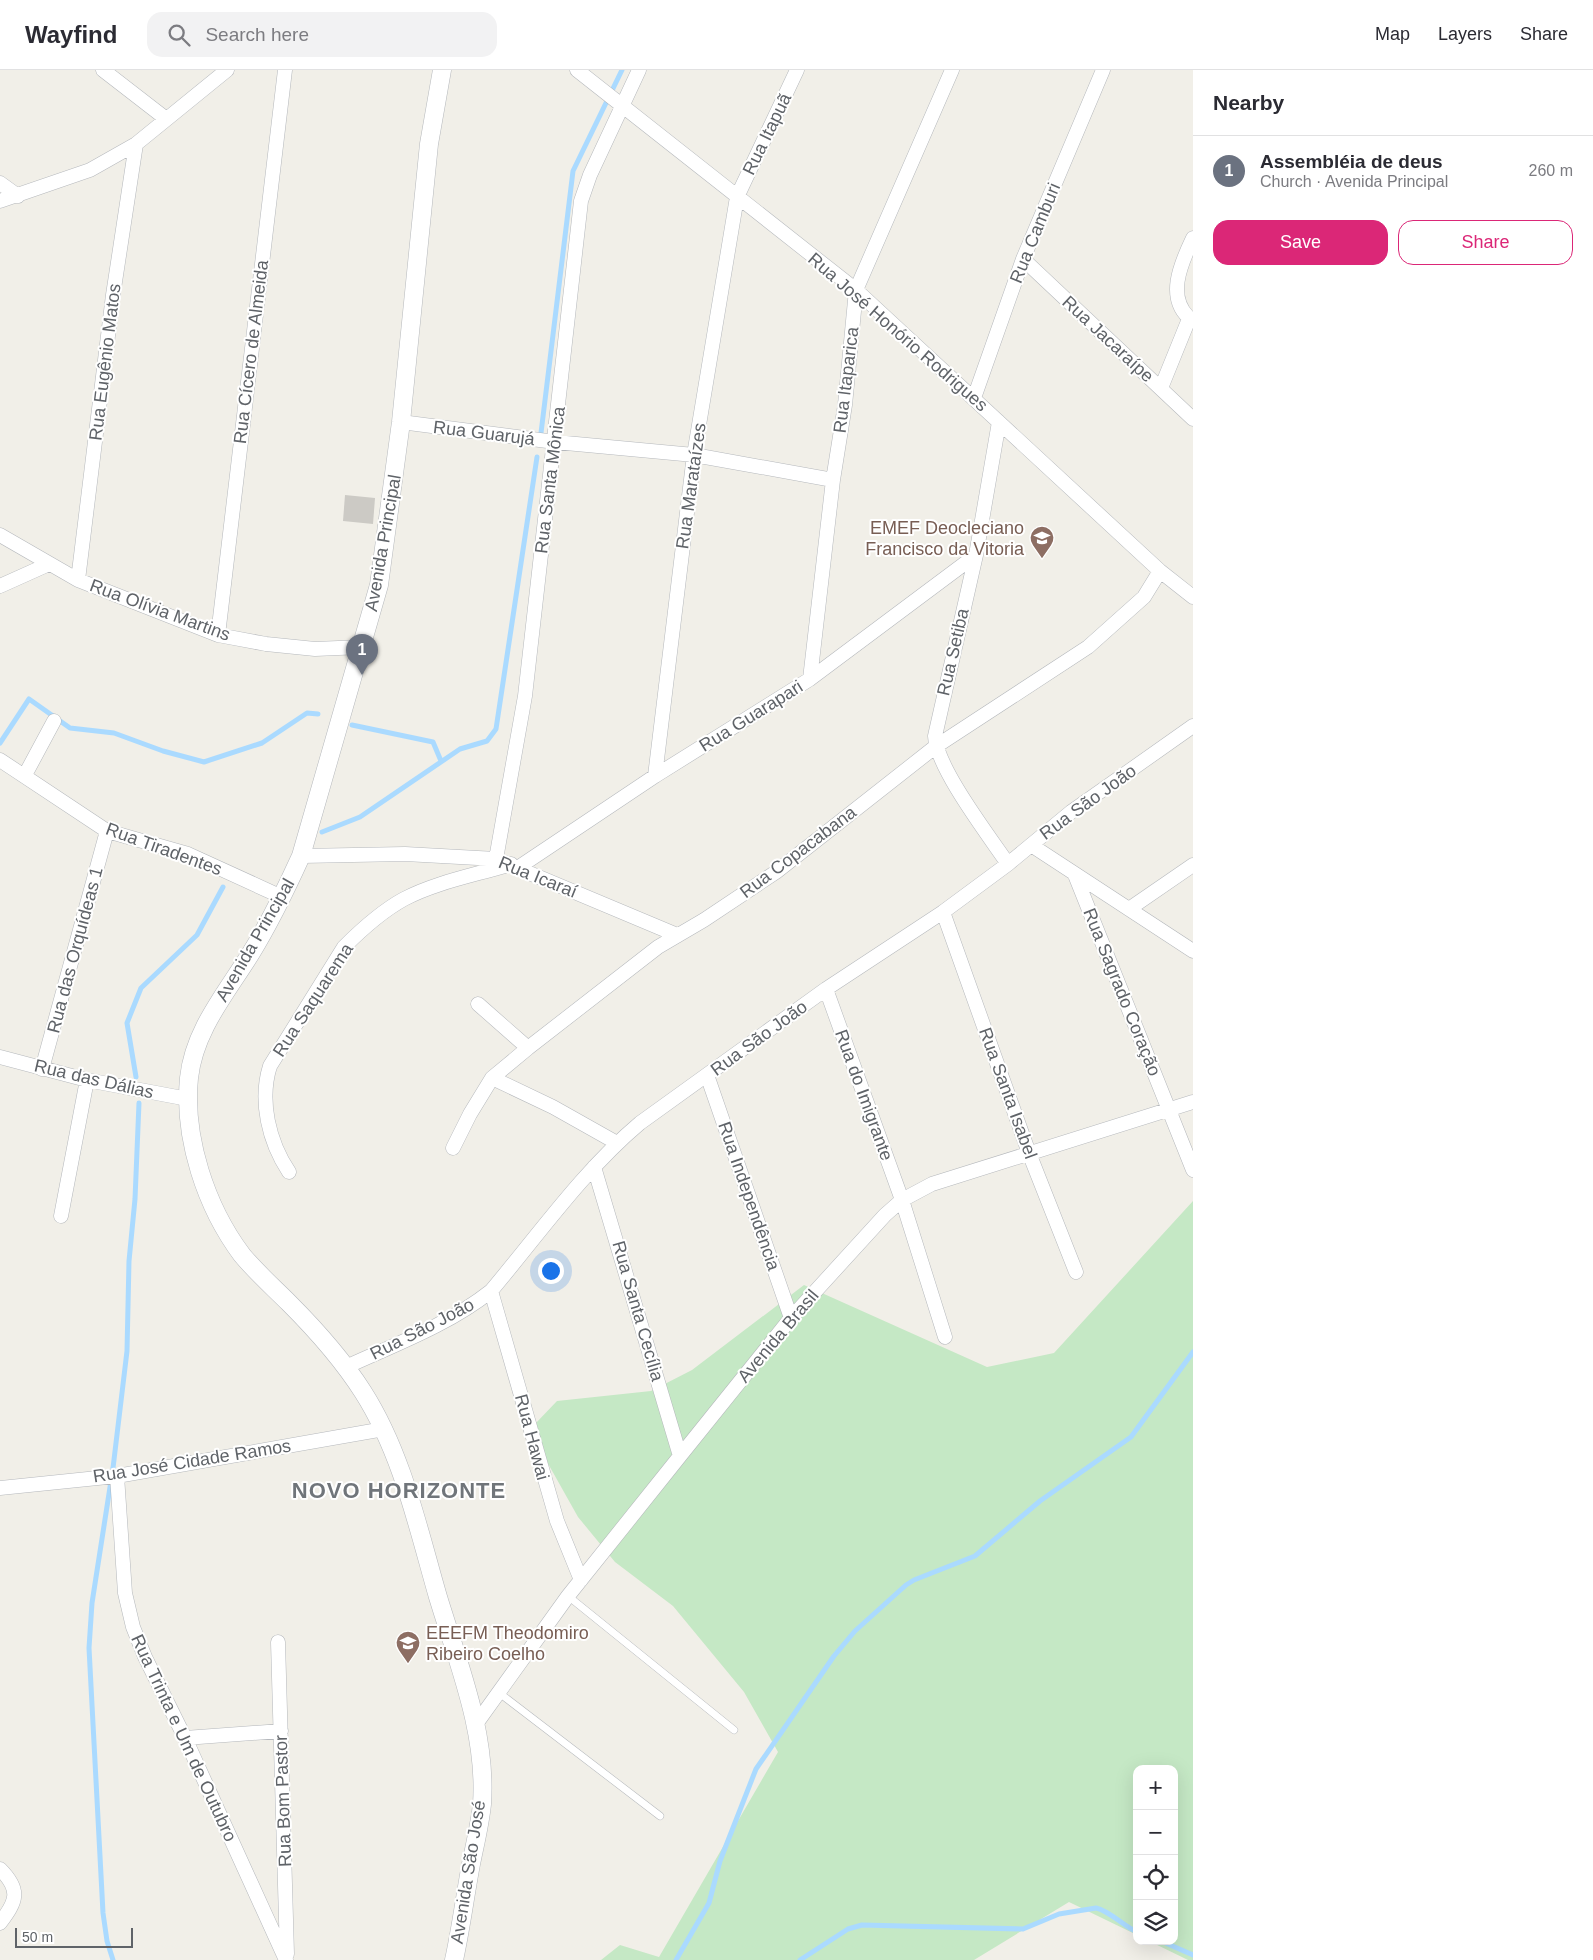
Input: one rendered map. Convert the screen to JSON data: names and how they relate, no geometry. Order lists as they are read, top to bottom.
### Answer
{
  "streets": {
    "street": [
      "Rua Itapuã",
      "Rua Camburi",
      "Rua José Honório Rodrigues",
      "Rua Jacaraípe",
      "Rua Cícero de Almeida",
      "Rua Eugênio Matos",
      "Rua Itaparica",
      "Rua Guarujá",
      "Rua Santa Mônica",
      "Rua Marataízes",
      "Avenida Principal",
      "Rua Olívia Martins",
      "Rua Setiba",
      "Rua Guarapari",
      "Rua São João",
      "Rua Tiradentes",
      "Rua Copacabana",
      "Rua Icaraí",
      "Rua das Orquídeas 1",
      "Rua Sagrado Coração",
      "Rua Saquarema",
      "Rua das Dálias",
      "Rua Santa Isabel",
      "Rua do Imigrante",
      "Rua Independência",
      "Rua Santa Cecília",
      "Avenida Brasil",
      "Rua Hawai",
      "Rua José Cidade Ramos",
      "Rua Trinta e Um de Outubro",
      "Rua Bom Pastor",
      "Avenida São José"
    ]
  },
  "crossings": [
    ["Rua Itapuã", "Rua José Honório Rodrigues"],
    ["Rua Itapuã", "Rua Marataízes"],
    ["Rua Camburi", "Rua José Honório Rodrigues"],
    ["Rua Camburi", "Rua Jacaraípe"],
    ["Rua José Honório Rodrigues", "Rua Itaparica"],
    ["Rua José Honório Rodrigues", "Rua Santa Mônica"],
    ["Rua José Honório Rodrigues", "Rua Marataízes"],
    ["Rua José Honório Rodrigues", "Rua Setiba"],
    ["Rua José Honório Rodrigues", "Rua Copacabana"],
    ["Rua Cícero de Almeida", "Rua Olívia Martins"],
    ["Rua Eugênio Matos", "Rua Olívia Martins"],
    ["Rua Itaparica", "Rua Guarujá"],
    ["Rua Itaparica", "Rua Guarapari"],
    ["Rua Guarujá", "Rua Santa Mônica"],
    ["Rua Guarujá", "Rua Marataízes"],
    ["Rua Guarujá", "Avenida Principal"],
    ["Rua Santa Mônica", "Rua Icaraí"],
    ["Rua Marataízes", "Rua Guarapari"],
    ["Avenida Principal", "Rua Olívia Martins"],
    ["Avenida Principal", "Rua São João"],
    ["Avenida Principal", "Rua Tiradentes"],
    ["Avenida Principal", "Rua Icaraí"],
    ["Avenida Principal", "Rua das Dálias"],
    ["Avenida Principal", "Avenida Brasil"],
    ["Avenida Principal", "Rua José Cidade Ramos"],
    ["Avenida Principal", "Avenida São José"],
    ["Rua Setiba", "Rua Guarapari"],
    ["Rua Setiba", "Rua São João"],
    ["Rua Setiba", "Rua Copacabana"],
    ["Rua Guarapari", "Rua Icaraí"],
    ["Rua Guarapari", "Rua Saquarema"],
    ["Rua São João", "Rua Santa Isabel"],
    ["Rua São João", "Rua do Imigrante"],
    ["Rua São João", "Rua Independência"],
    ["Rua São João", "Rua Santa Cecília"],
    ["Rua São João", "Rua Hawai"],
    ["Rua Tiradentes", "Rua das Orquídeas 1"],
    ["Rua Copacabana", "Rua Icaraí"],
    ["Rua Icaraí", "Rua Saquarema"],
    ["Rua das Orquídeas 1", "Rua das Dálias"],
    ["Rua Sagrado Coração", "Avenida Brasil"],
    ["Rua Santa Isabel", "Avenida Brasil"],
    ["Rua do Imigrante", "Avenida Brasil"],
    ["Rua Independência", "Avenida Brasil"],
    ["Rua Santa Cecília", "Avenida Brasil"],
    ["Avenida Brasil", "Rua Hawai"],
    ["Avenida Brasil", "Avenida São José"],
    ["Rua José Cidade Ramos", "Rua Trinta e Um de Outubro"],
    ["Rua Trinta e Um de Outubro", "Rua Bom Pastor"]
  ],
  "districts": ["NOVO HORIZONTE"],
  "places": {
    "school or university": ["EMEF Deocleciano Francisco da Vitoria", "EEEFM Theodomiro Ribeiro Coelho"]
  },
  "scale_bar": "50 m",
  "page": {
    "header": "Wayfind",
    "search": "Search here",
    "nav": ["Map", "Layers", "Share"],
    "heading": "Nearby",
    "list": [
      {
        "mark": "1",
        "name": "Assembléia de deus",
        "note": "Church · Avenida Principal",
        "value": "260 m"
      }
    ],
    "buttons": ["Save", "Share"],
    "pins": "1",
    "map_buttons": ["+", "−"],
    "scale": "50 m"
  }
}
